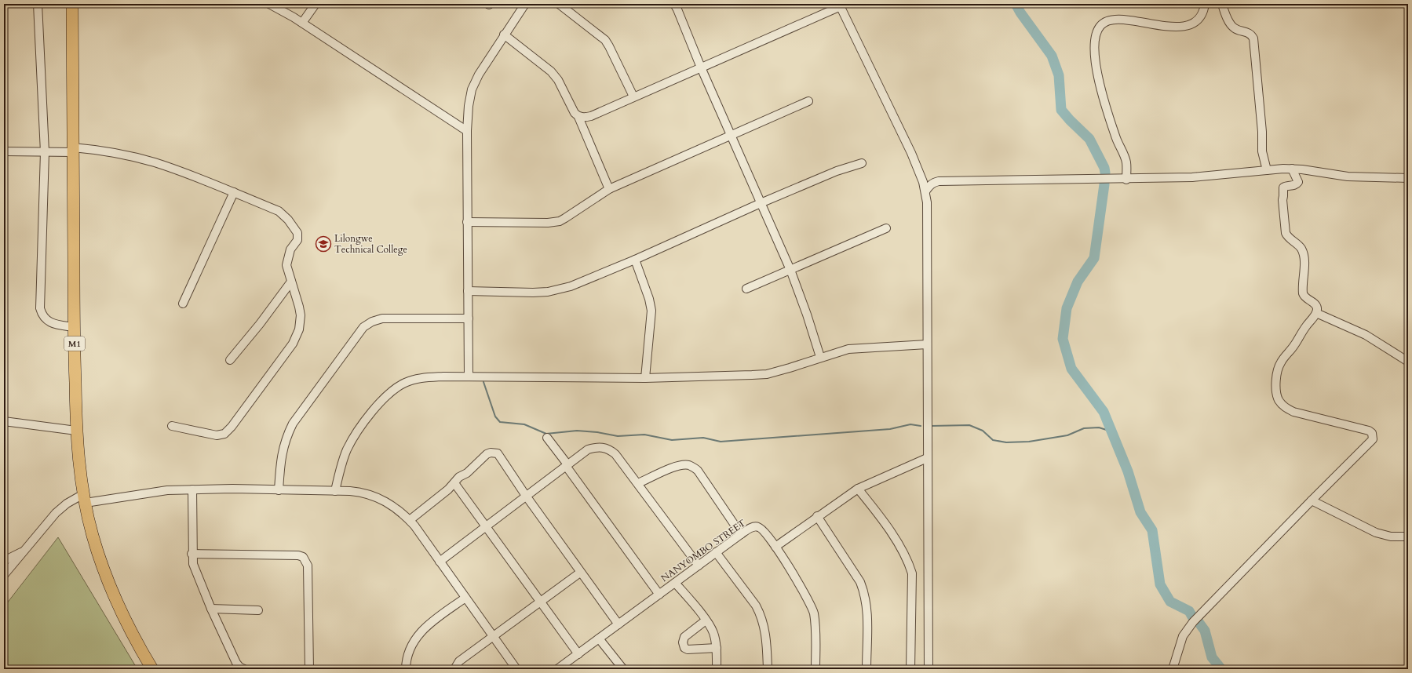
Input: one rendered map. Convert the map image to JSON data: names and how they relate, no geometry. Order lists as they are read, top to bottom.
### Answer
{
  "streets": {
    "highway": ["M1"],
    "street": ["NANYOMBO STREET"]
  },
  "places": {
    "school or university": ["Lilongwe Technical College"]
  }
}
